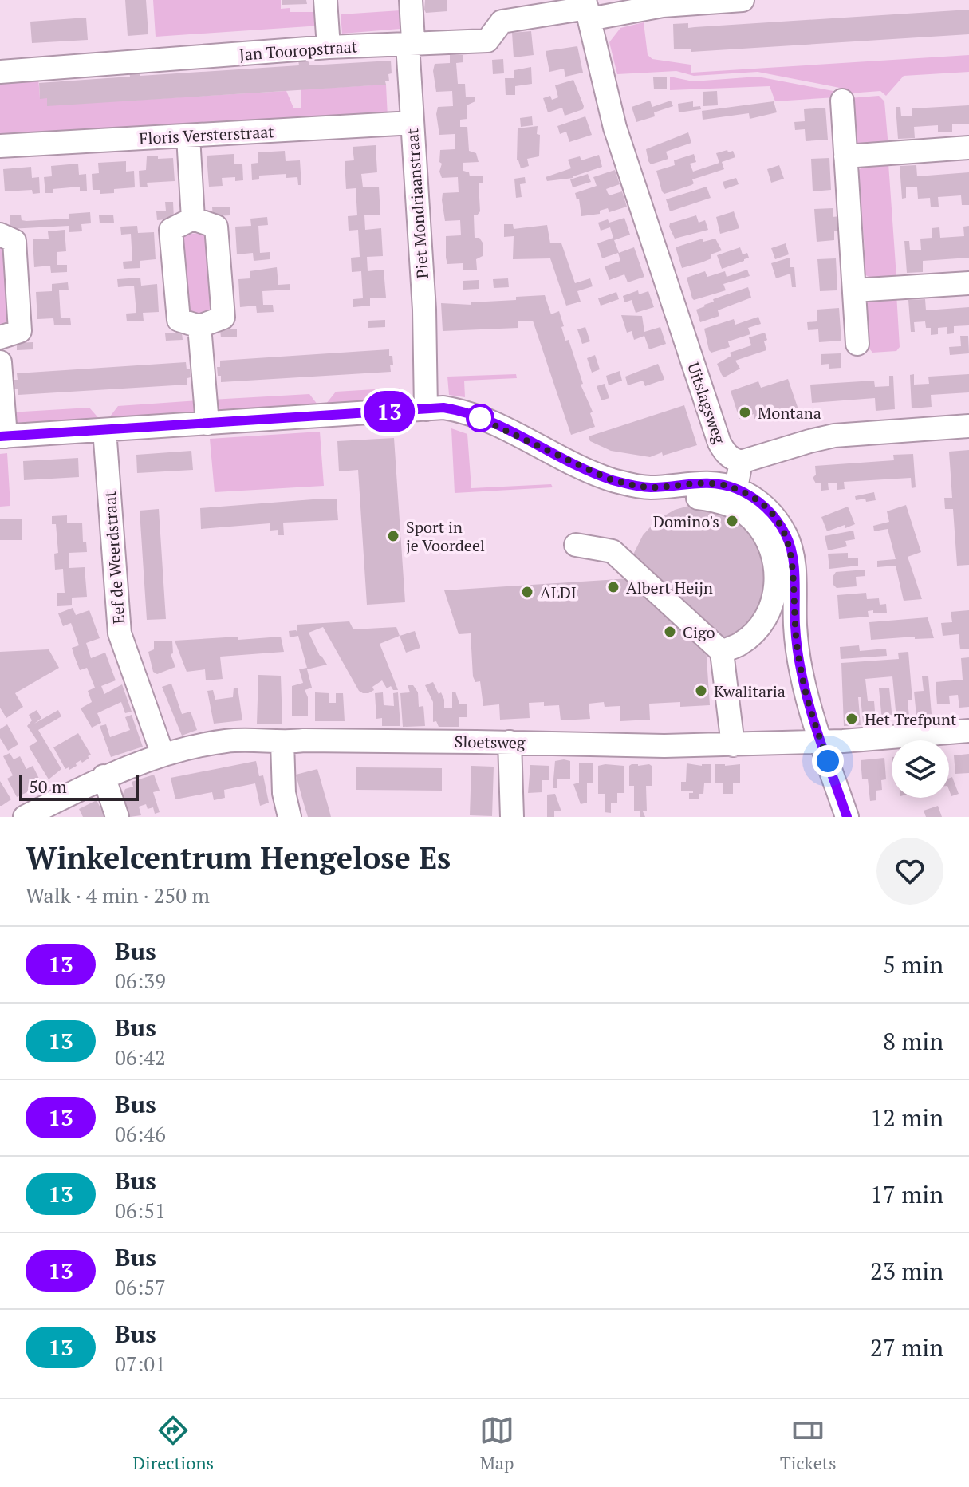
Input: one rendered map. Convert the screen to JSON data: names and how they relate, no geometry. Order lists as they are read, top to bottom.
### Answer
{
  "streets": {
    "street": [
      "Jan Tooropstraat",
      "Floris Versterstraat",
      "Piet Mondriaanstraat",
      "Uitslagsweg",
      "Eef de Weerdstraat",
      "Sloetsweg"
    ]
  },
  "crossings": [
    ["Jan Tooropstraat", "Piet Mondriaanstraat"],
    ["Jan Tooropstraat", "Uitslagsweg"],
    ["Floris Versterstraat", "Piet Mondriaanstraat"],
    ["Eef de Weerdstraat", "Sloetsweg"]
  ],
  "places": [
    "Montana",
    "Domino's",
    "Sport in je Voordeel",
    "Albert Heijn",
    "ALDI",
    "Cigo",
    "Kwalitaria",
    "Het Trefpunt"
  ],
  "lines": ["bus line 13"],
  "scale_bar": "50 m",
  "page": {
    "on_map": "13",
    "scale": "50 m",
    "heading": ["Winkelcentrum Hengelose Es", "Walk · 4 min · 250 m"],
    "list": [
      {
        "mark": "13",
        "name": "Bus",
        "note": "06:39",
        "value": "5 min"
      },
      {
        "mark": "13",
        "name": "Bus",
        "note": "06:42",
        "value": "8 min"
      },
      {
        "mark": "13",
        "name": "Bus",
        "note": "06:46",
        "value": "12 min"
      },
      {
        "mark": "13",
        "name": "Bus",
        "note": "06:51",
        "value": "17 min"
      },
      {
        "mark": "13",
        "name": "Bus",
        "note": "06:57",
        "value": "23 min"
      },
      {
        "mark": "13",
        "name": "Bus",
        "note": "07:01",
        "value": "27 min"
      }
    ],
    "tabs": ["Directions", "Map", "Tickets"]
  }
}
